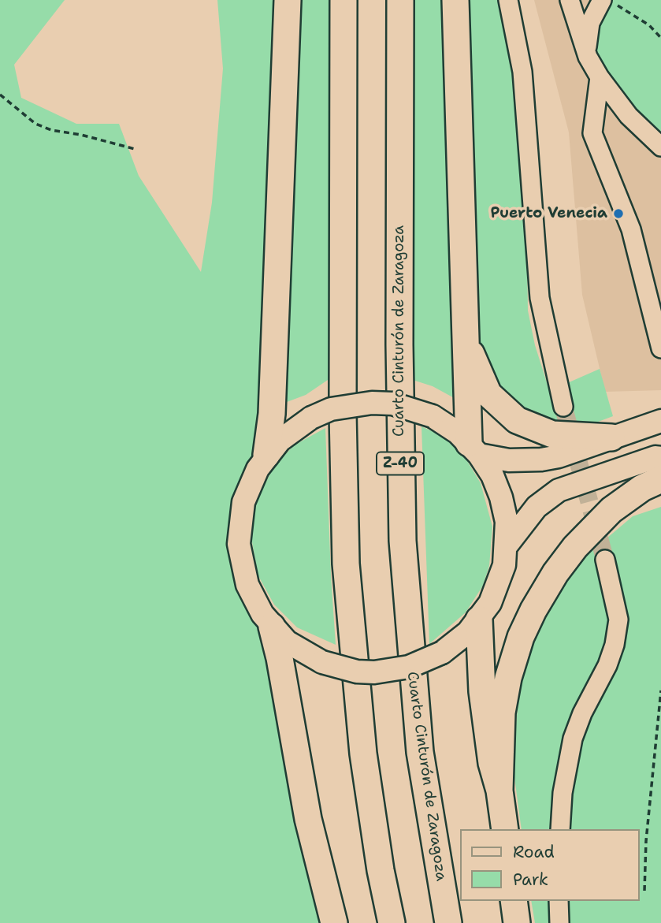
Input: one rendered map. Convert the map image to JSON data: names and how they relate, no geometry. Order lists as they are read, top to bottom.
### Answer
{
  "streets": {
    "highway": ["Cuarto Cinturón de Zaragoza", "Z-40"]
  },
  "places": ["Puerto Venecia"],
  "legend": ["Road", "Park"]
}
